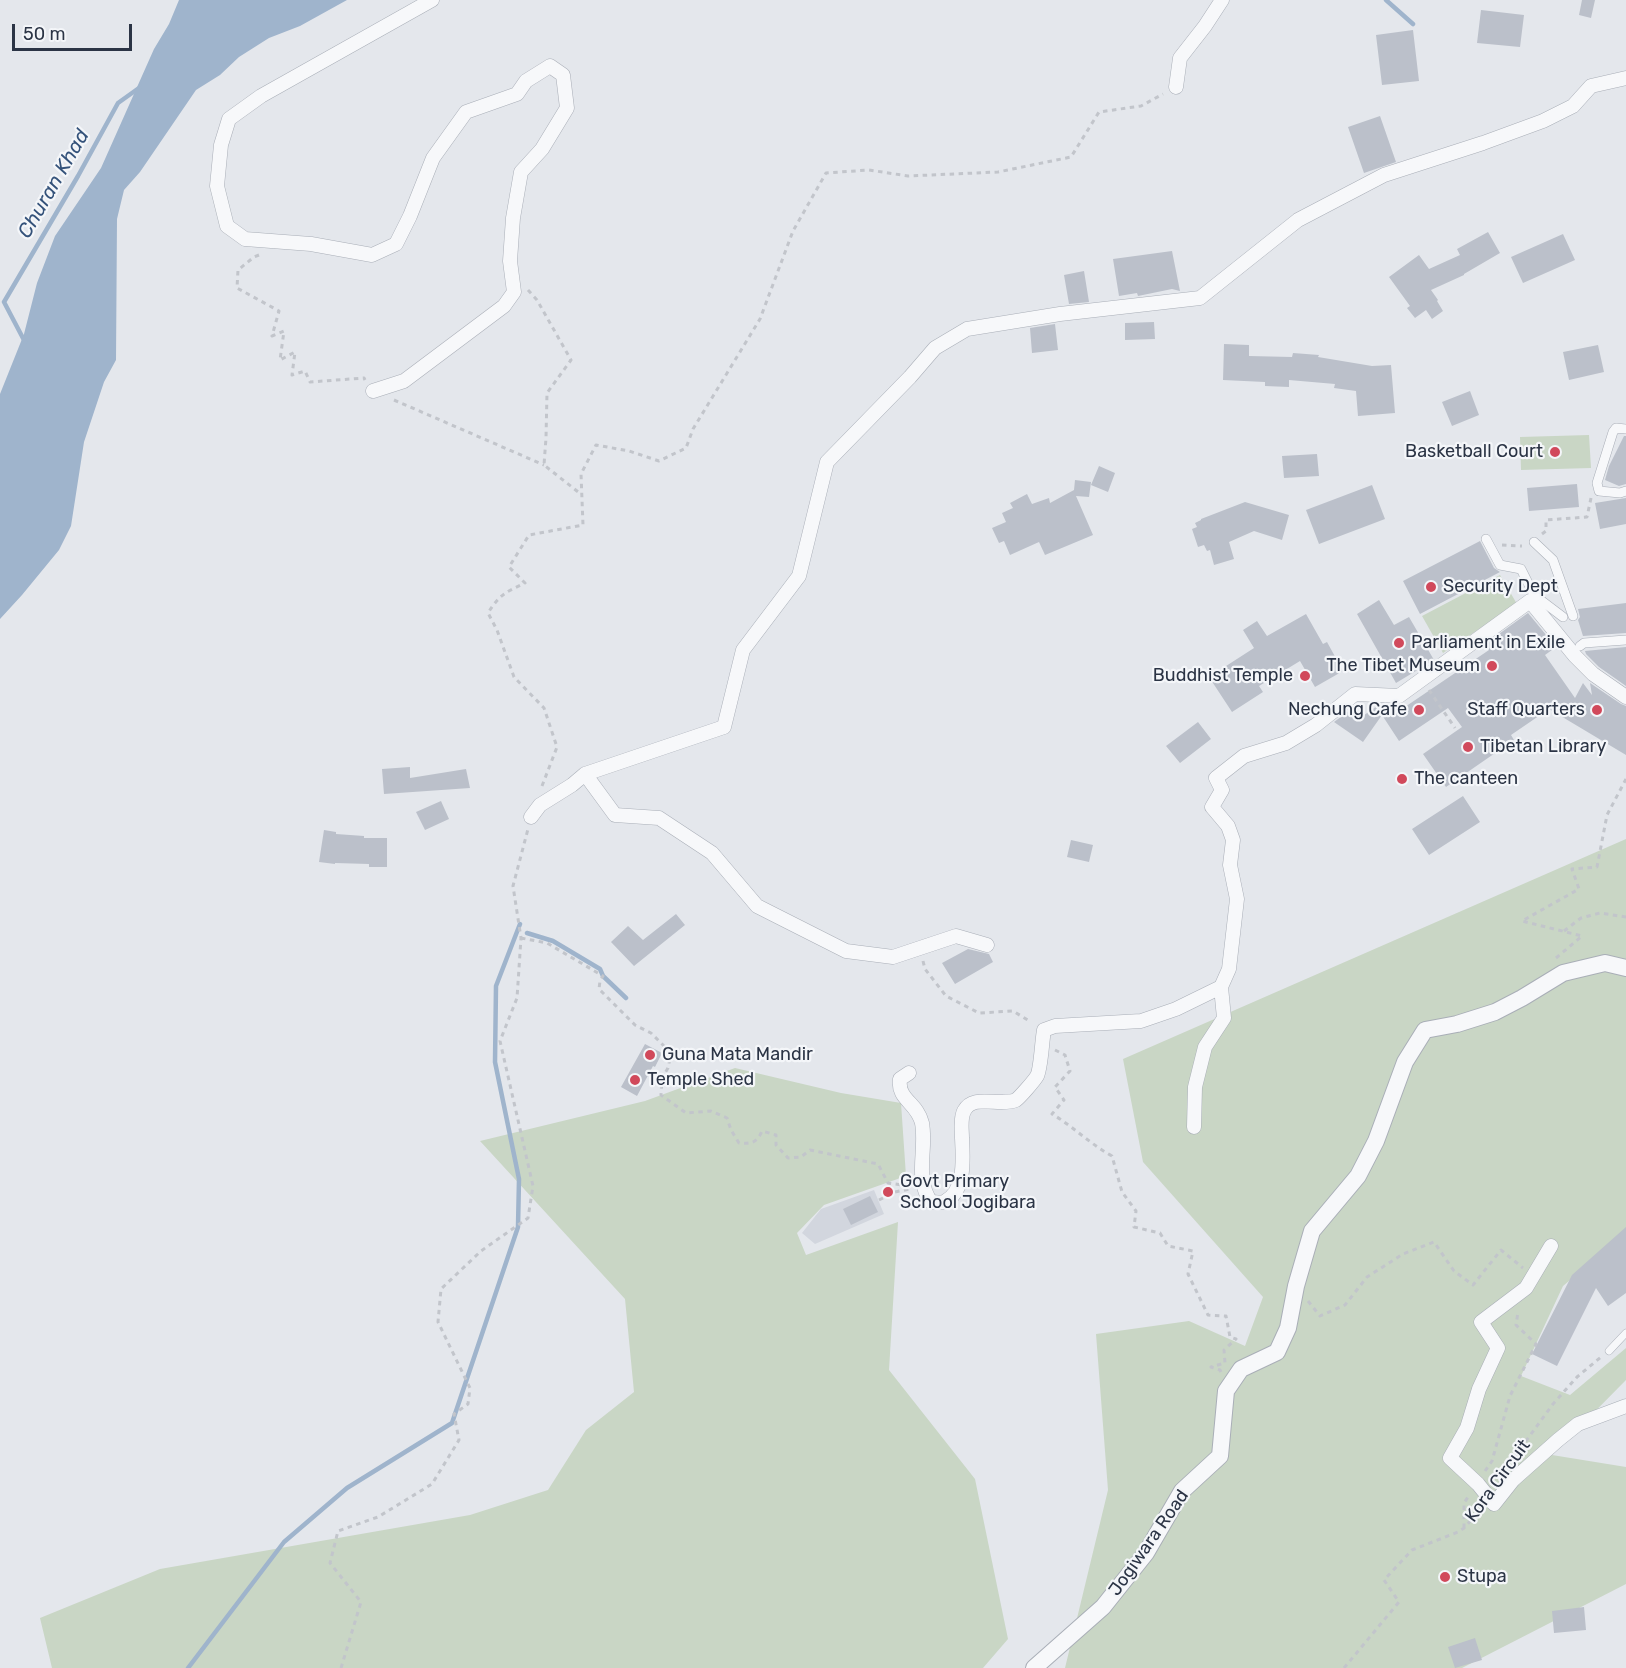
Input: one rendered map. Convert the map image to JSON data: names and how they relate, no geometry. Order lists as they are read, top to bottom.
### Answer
{
  "streets": {
    "street": ["Jogiwara Road"],
    "path": ["Kora Circuit"]
  },
  "water": ["Churan Khad"],
  "places": [
    "Basketball Court",
    "Security Dept",
    "Parliament in Exile",
    "The Tibet Museum",
    "Buddhist Temple",
    "Nechung Cafe",
    "Staff Quarters",
    "Tibetan Library",
    "The canteen",
    "Guna Mata Mandir",
    "Temple Shed",
    "Govt Primary School Jogibara",
    "Stupa"
  ],
  "scale_bar": "50 m"
}
